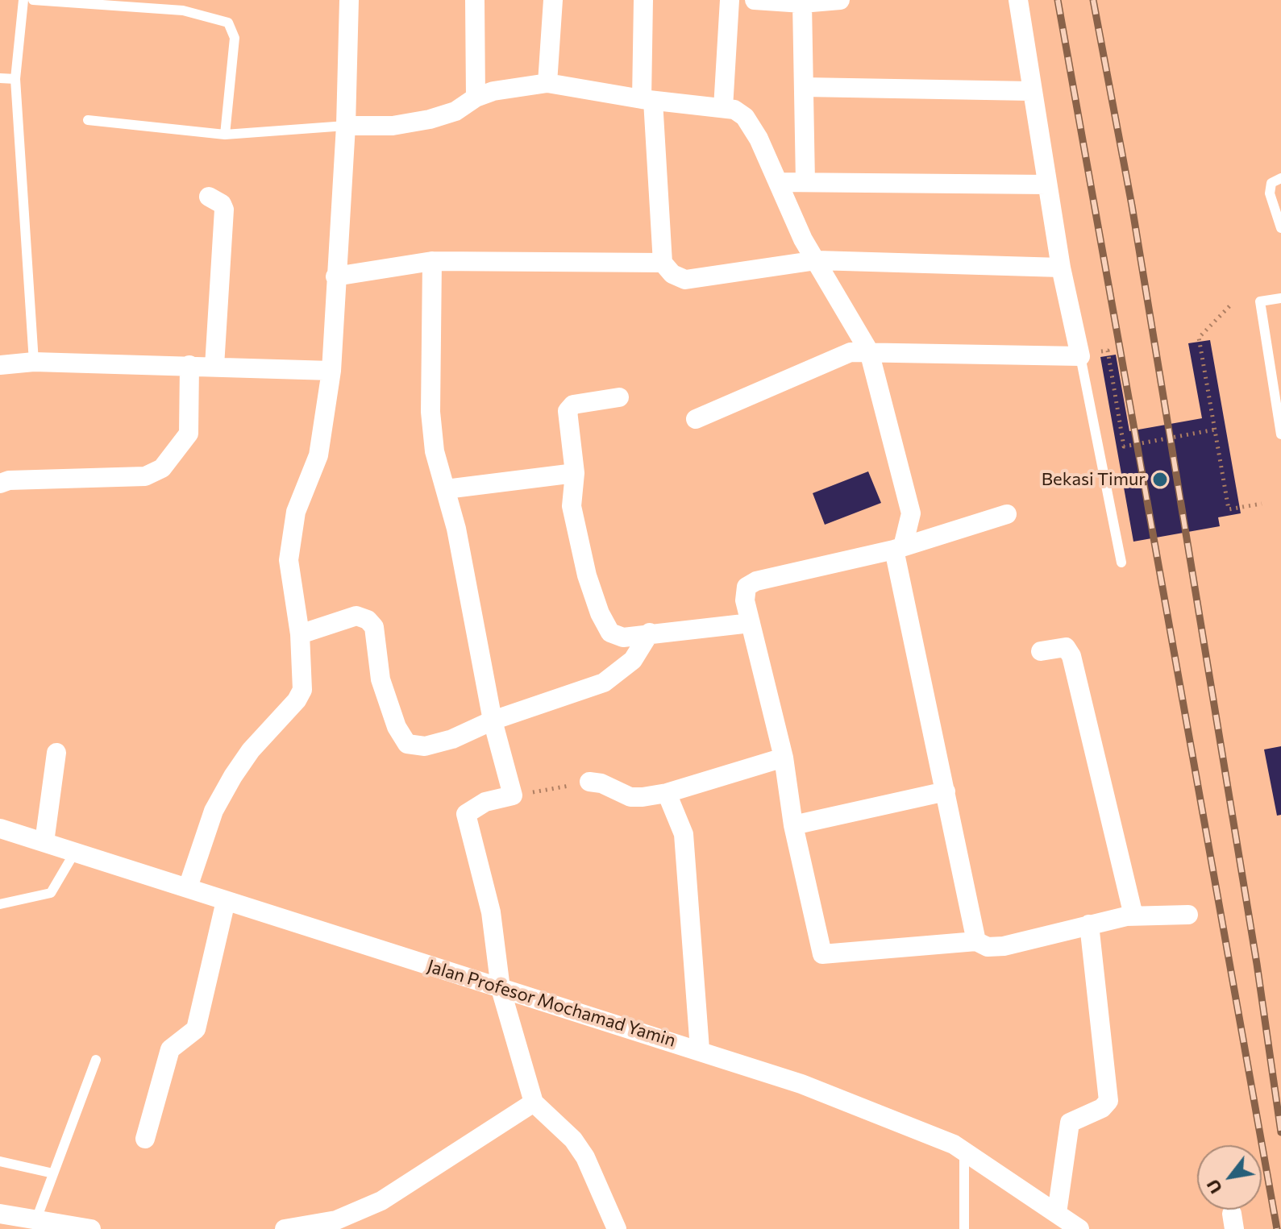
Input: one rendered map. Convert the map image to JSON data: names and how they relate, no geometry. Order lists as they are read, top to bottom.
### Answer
{
  "streets": {
    "street": ["Jalan Profesor Mochamad Yamin"]
  },
  "places": ["Bekasi Timur"],
  "north": "bottom left"
}
